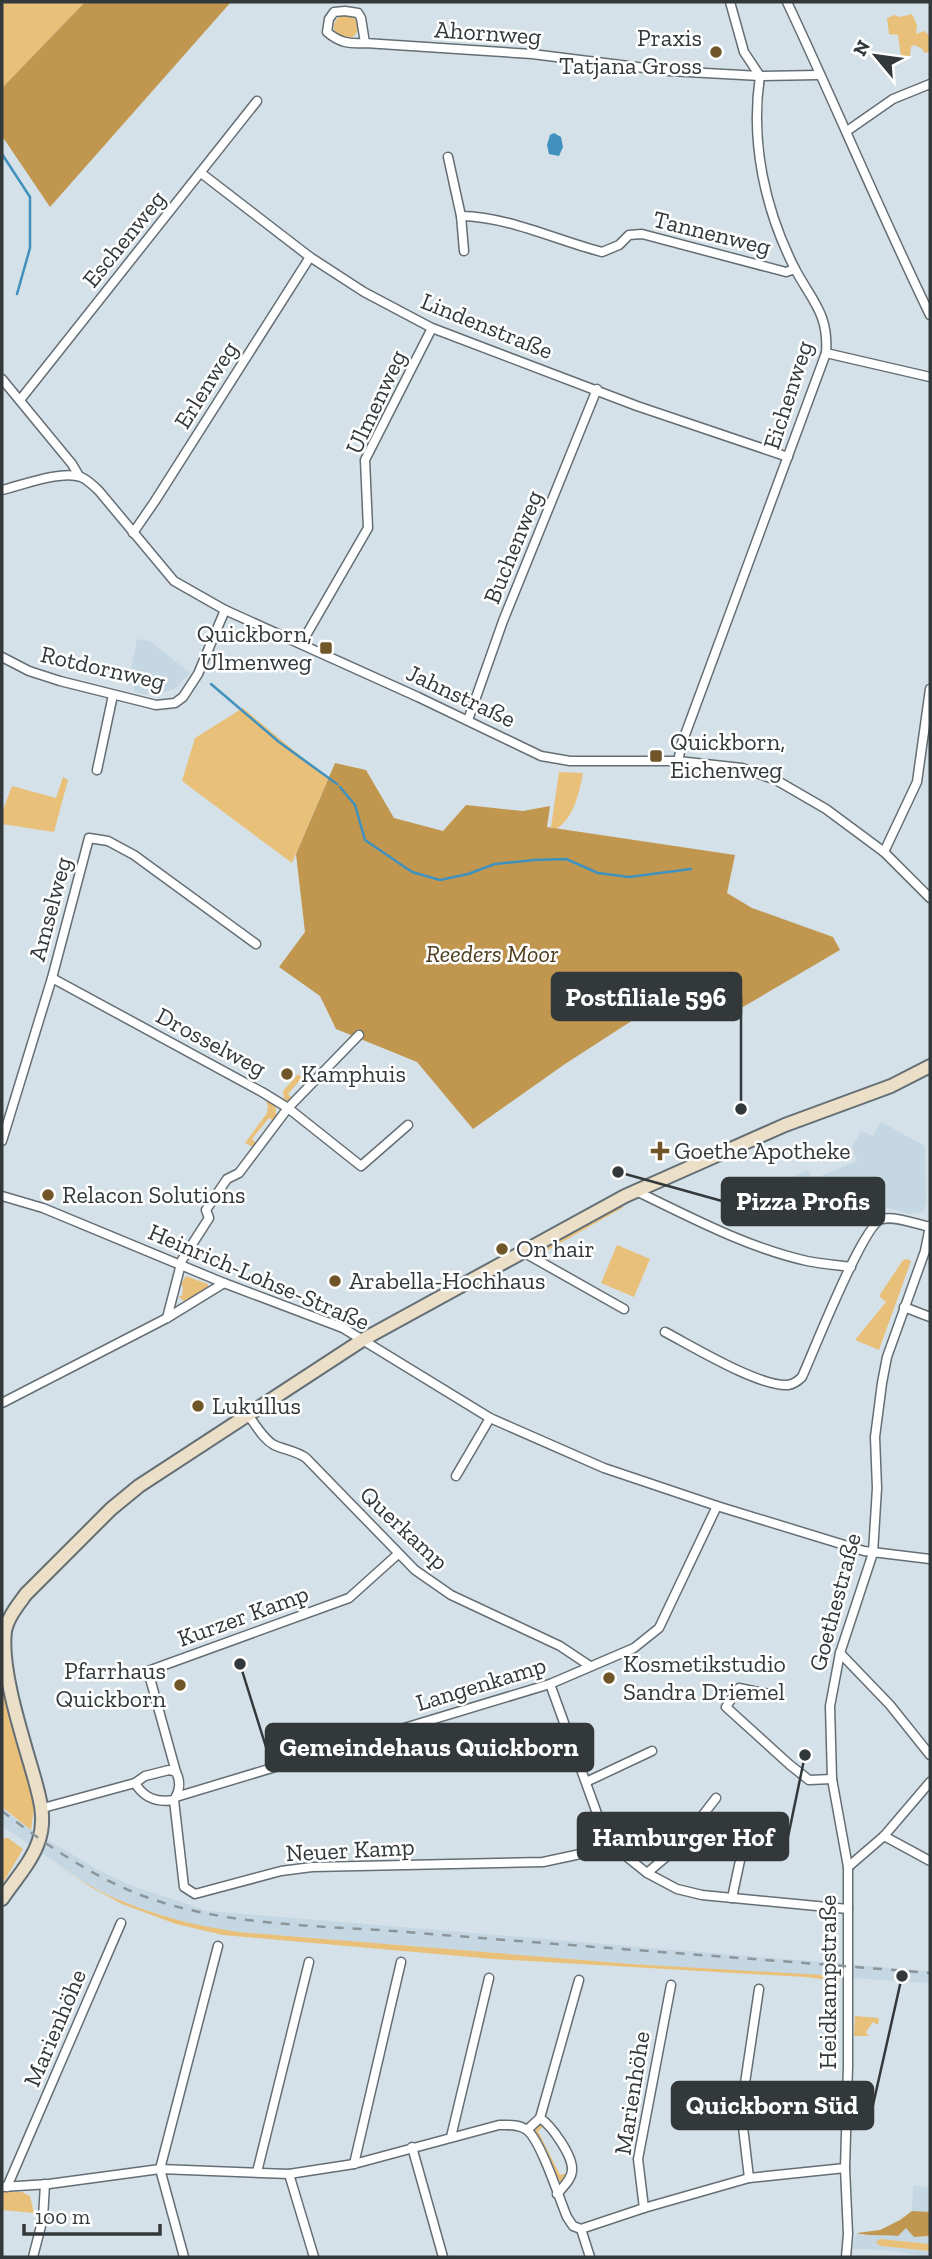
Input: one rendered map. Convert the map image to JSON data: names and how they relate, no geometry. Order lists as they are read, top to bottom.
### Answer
{
  "streets": {
    "street": [
      "Ahornweg",
      "Tannenweg",
      "Eschenweg",
      "Lindenstraße",
      "Erlenweg",
      "Eichenweg",
      "Ulmenweg",
      "Buchenweg",
      "Rotdornweg",
      "Jahnstraße",
      "Amselweg",
      "Drosselweg",
      "Heinrich-Lohse-Straße",
      "Querkamp",
      "Goethestraße",
      "Kurzer Kamp",
      "Langenkamp",
      "Neuer Kamp",
      "Heidkampstraße",
      "Marienhöhe"
    ]
  },
  "crossings": [
    ["Ahornweg", "Eichenweg"],
    ["Tannenweg", "Eichenweg"],
    ["Eschenweg", "Lindenstraße"],
    ["Eschenweg", "Jahnstraße"],
    ["Lindenstraße", "Erlenweg"],
    ["Lindenstraße", "Eichenweg"],
    ["Lindenstraße", "Ulmenweg"],
    ["Lindenstraße", "Buchenweg"],
    ["Erlenweg", "Jahnstraße"],
    ["Eichenweg", "Jahnstraße"],
    ["Ulmenweg", "Jahnstraße"],
    ["Buchenweg", "Jahnstraße"],
    ["Rotdornweg", "Jahnstraße"],
    ["Amselweg", "Drosselweg"],
    ["Heinrich-Lohse-Straße", "Goethestraße"],
    ["Heinrich-Lohse-Straße", "Langenkamp"],
    ["Querkamp", "Kurzer Kamp"],
    ["Querkamp", "Langenkamp"],
    ["Goethestraße", "Heidkampstraße"],
    ["Langenkamp", "Neuer Kamp"]
  ],
  "parks": ["Reeders Moor"],
  "places": {
    "other": [
      "Praxis Tatjana Gross",
      "Kamphuis",
      "Postfiliale 596",
      "Pizza Profis",
      "Relacon Solutions",
      "On hair",
      "Arabella-Hochhaus",
      "Lukullus",
      "Gemeindehaus Quickborn",
      "Kosmetikstudio Sandra Driemel",
      "Pfarrhaus Quickborn",
      "Hamburger Hof",
      "Quickborn Süd"
    ],
    "transit": ["Quickborn, Ulmenweg", "Quickborn, Eichenweg"],
    "health": ["Goethe Apotheke"]
  },
  "scale_bar": "100 m",
  "north": "top left"
}
